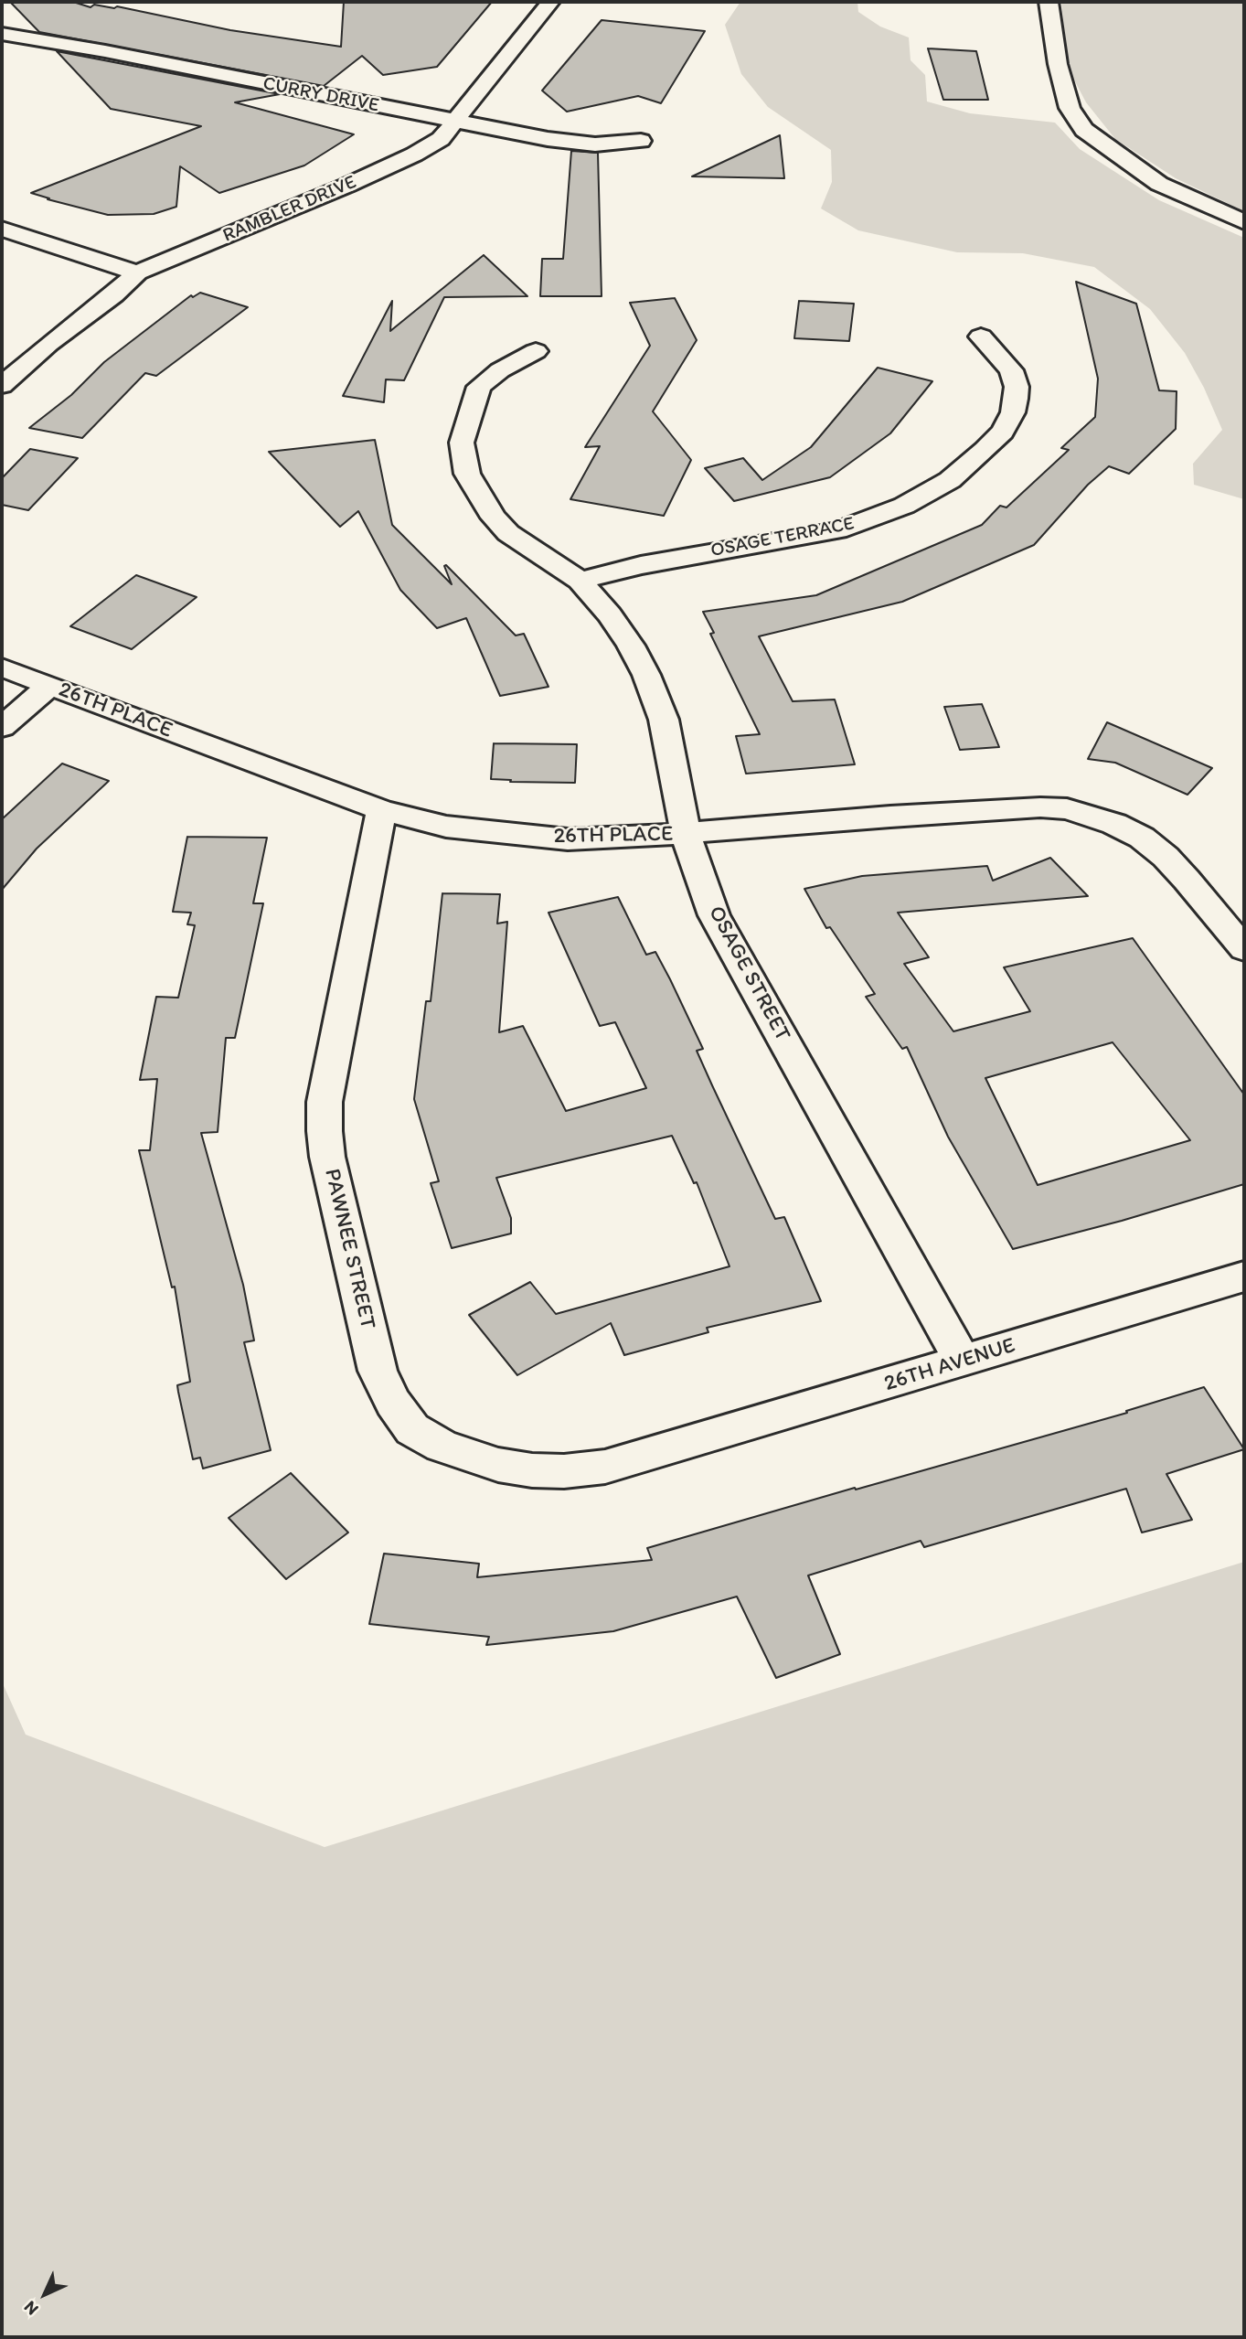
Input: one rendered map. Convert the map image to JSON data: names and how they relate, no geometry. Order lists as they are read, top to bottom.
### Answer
{
  "streets": {
    "street": [
      "CURRY DRIVE",
      "RAMBLER DRIVE",
      "OSAGE TERRACE",
      "26TH PLACE",
      "OSAGE STREET",
      "PAWNEE STREET",
      "26TH AVENUE"
    ]
  },
  "crossings": [
    ["CURRY DRIVE", "RAMBLER DRIVE"],
    ["OSAGE TERRACE", "OSAGE STREET"],
    ["26TH PLACE", "OSAGE STREET"],
    ["26TH PLACE", "PAWNEE STREET"],
    ["OSAGE STREET", "26TH AVENUE"],
    ["PAWNEE STREET", "26TH AVENUE"]
  ],
  "north": "bottom left"
}
